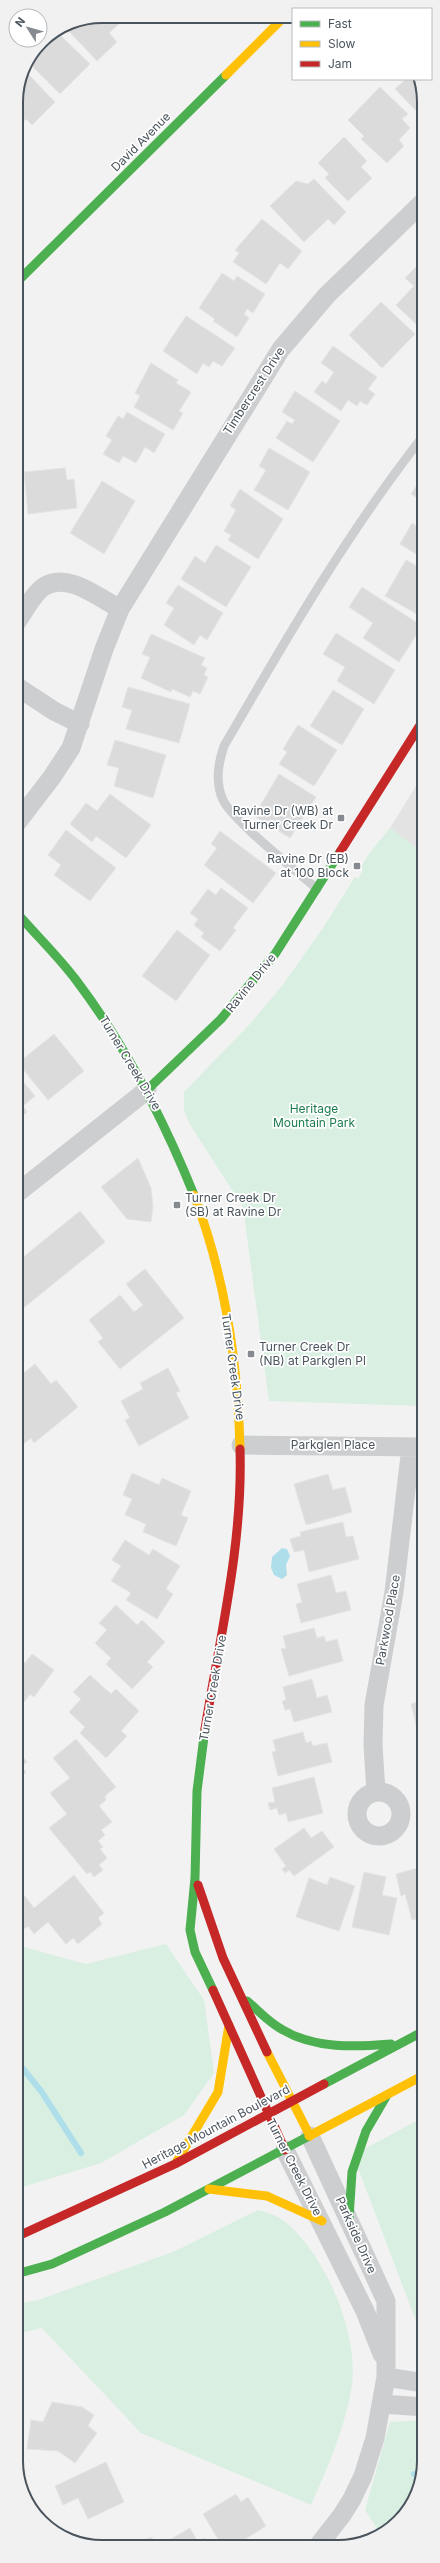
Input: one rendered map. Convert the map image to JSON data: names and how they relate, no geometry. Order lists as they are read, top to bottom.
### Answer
{
  "streets": {
    "street": [
      "David Avenue",
      "Timbercrest Drive",
      "Ravine Drive",
      "Turner Creek Drive",
      "Parkglen Place",
      "Parkwood Place",
      "Heritage Mountain Boulevard",
      "Parkside Drive"
    ]
  },
  "crossings": [
    ["Ravine Drive", "Turner Creek Drive"],
    ["Turner Creek Drive", "Parkglen Place"],
    ["Turner Creek Drive", "Heritage Mountain Boulevard"],
    ["Turner Creek Drive", "Parkside Drive"],
    ["Heritage Mountain Boulevard", "Parkside Drive"]
  ],
  "parks": ["Heritage Mountain Park"],
  "places": {
    "transit": [
      "Ravine Dr (WB) at Turner Creek Dr",
      "Ravine Dr (EB) at 100 Block",
      "Turner Creek Dr (SB) at Ravine Dr",
      "Turner Creek Dr (NB) at Parkglen Pl"
    ]
  },
  "legend": ["Fast", "Slow", "Jam"],
  "north": "top left"
}
